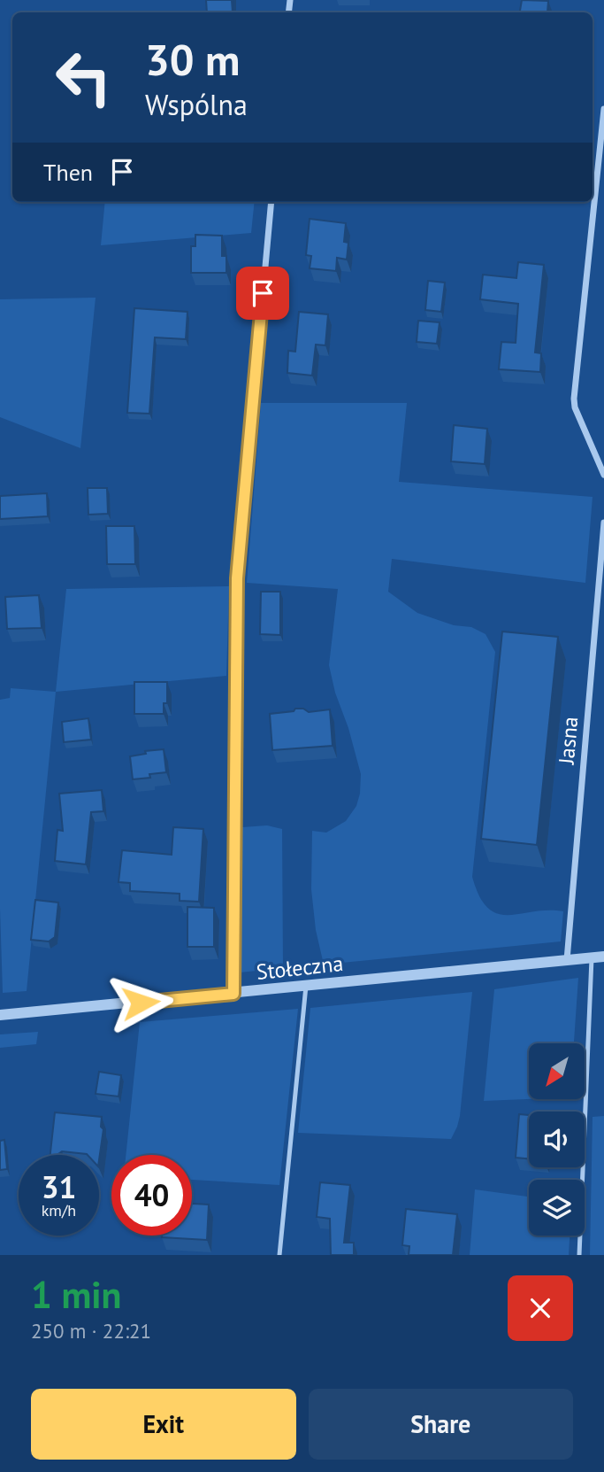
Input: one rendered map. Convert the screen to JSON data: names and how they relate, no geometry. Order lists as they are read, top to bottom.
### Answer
{
  "streets": {
    "street": ["Jasna", "Stołeczna"]
  },
  "crossings": [
    ["Jasna", "Stołeczna"]
  ],
  "north": "bottom left",
  "page": {
    "turn": ["30 m", "Wspólna"],
    "then": "Then",
    "speed": "31 km/h",
    "limit": "40",
    "heading": ["1 min", "250 m · 22:21"],
    "buttons": ["Exit", "Share"]
  }
}
